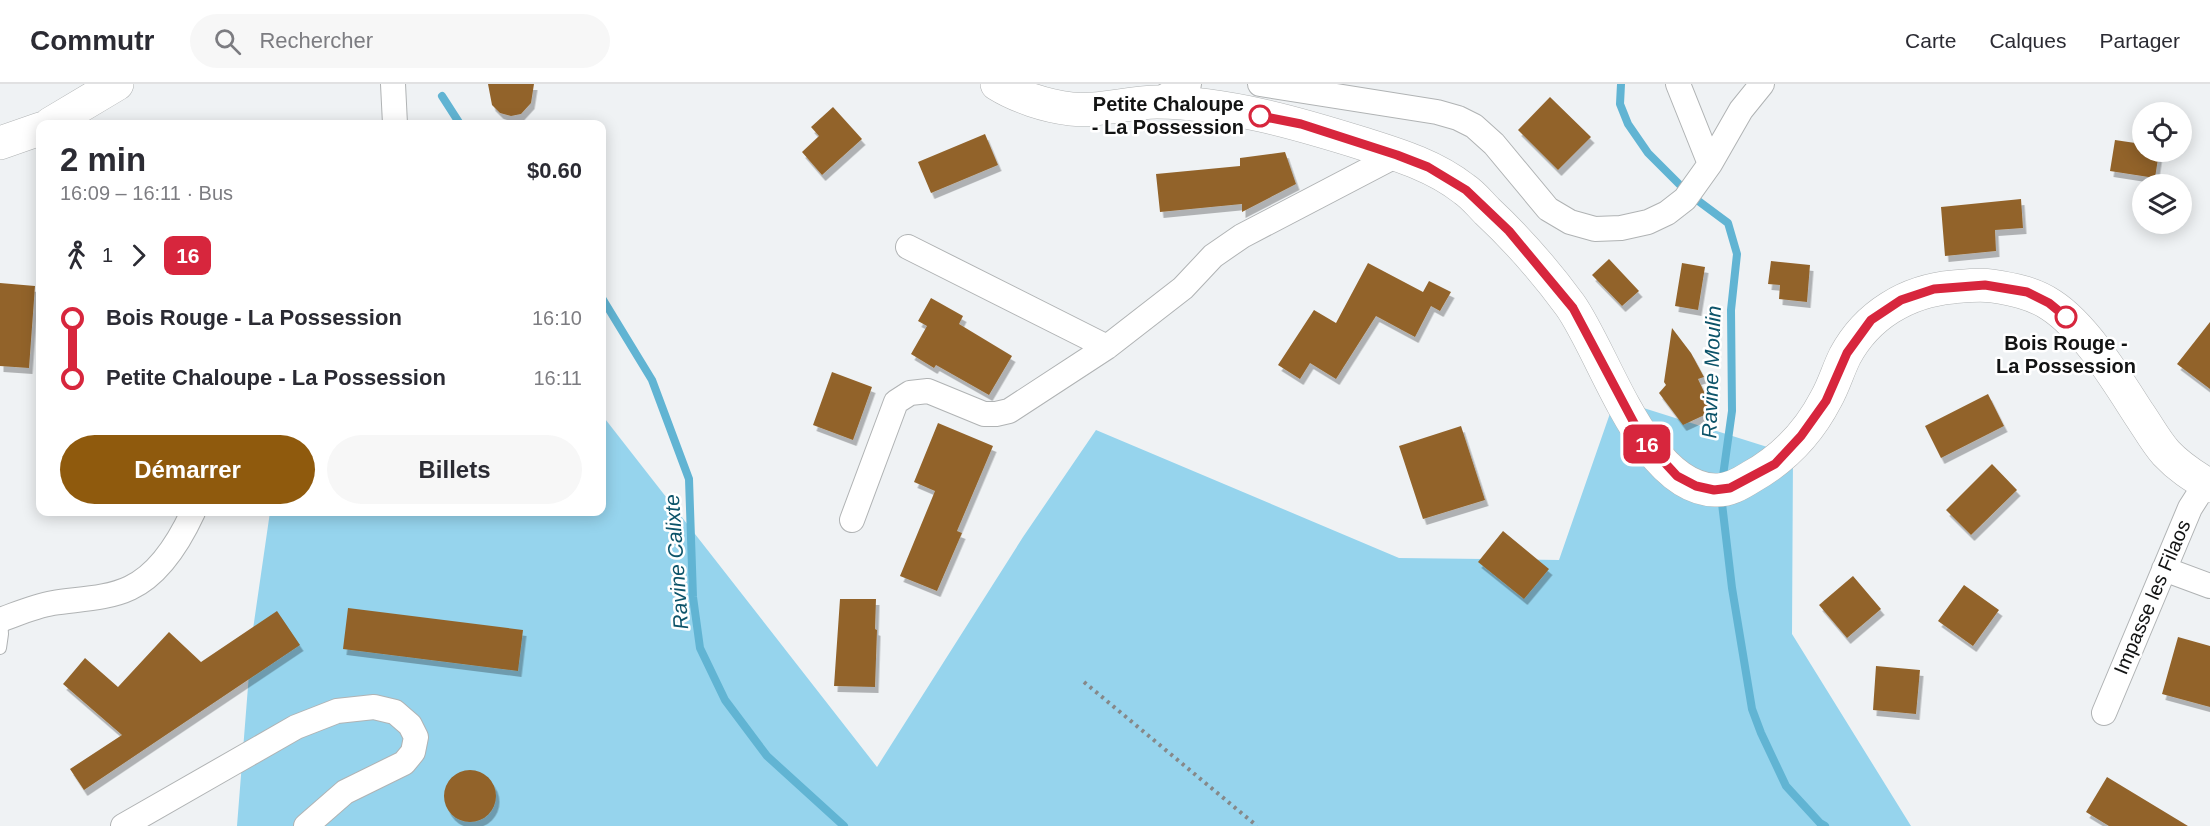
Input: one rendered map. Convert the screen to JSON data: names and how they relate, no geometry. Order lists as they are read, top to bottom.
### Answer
{
  "streets": {
    "street": ["Impasse les Filaos"]
  },
  "water": ["Ravine Moulin", "Ravine Calixte"],
  "places": ["Petite Chaloupe - La Possession", "Bois Rouge - La Possession"],
  "lines": ["bus line 16"],
  "page": {
    "header": "Commutr",
    "search": "Rechercher",
    "nav": ["Carte", "Calques", "Partager"],
    "on_map": "16",
    "heading": ["2 min", "16:09 – 16:11 · Bus", "$0.60"],
    "legs": ["1", "16"],
    "list": [
      {
        "name": "Bois Rouge - La Possession",
        "value": "16:10"
      },
      {
        "name": "Petite Chaloupe - La Possession",
        "value": "16:11"
      }
    ],
    "buttons": ["Démarrer", "Billets"]
  }
}
